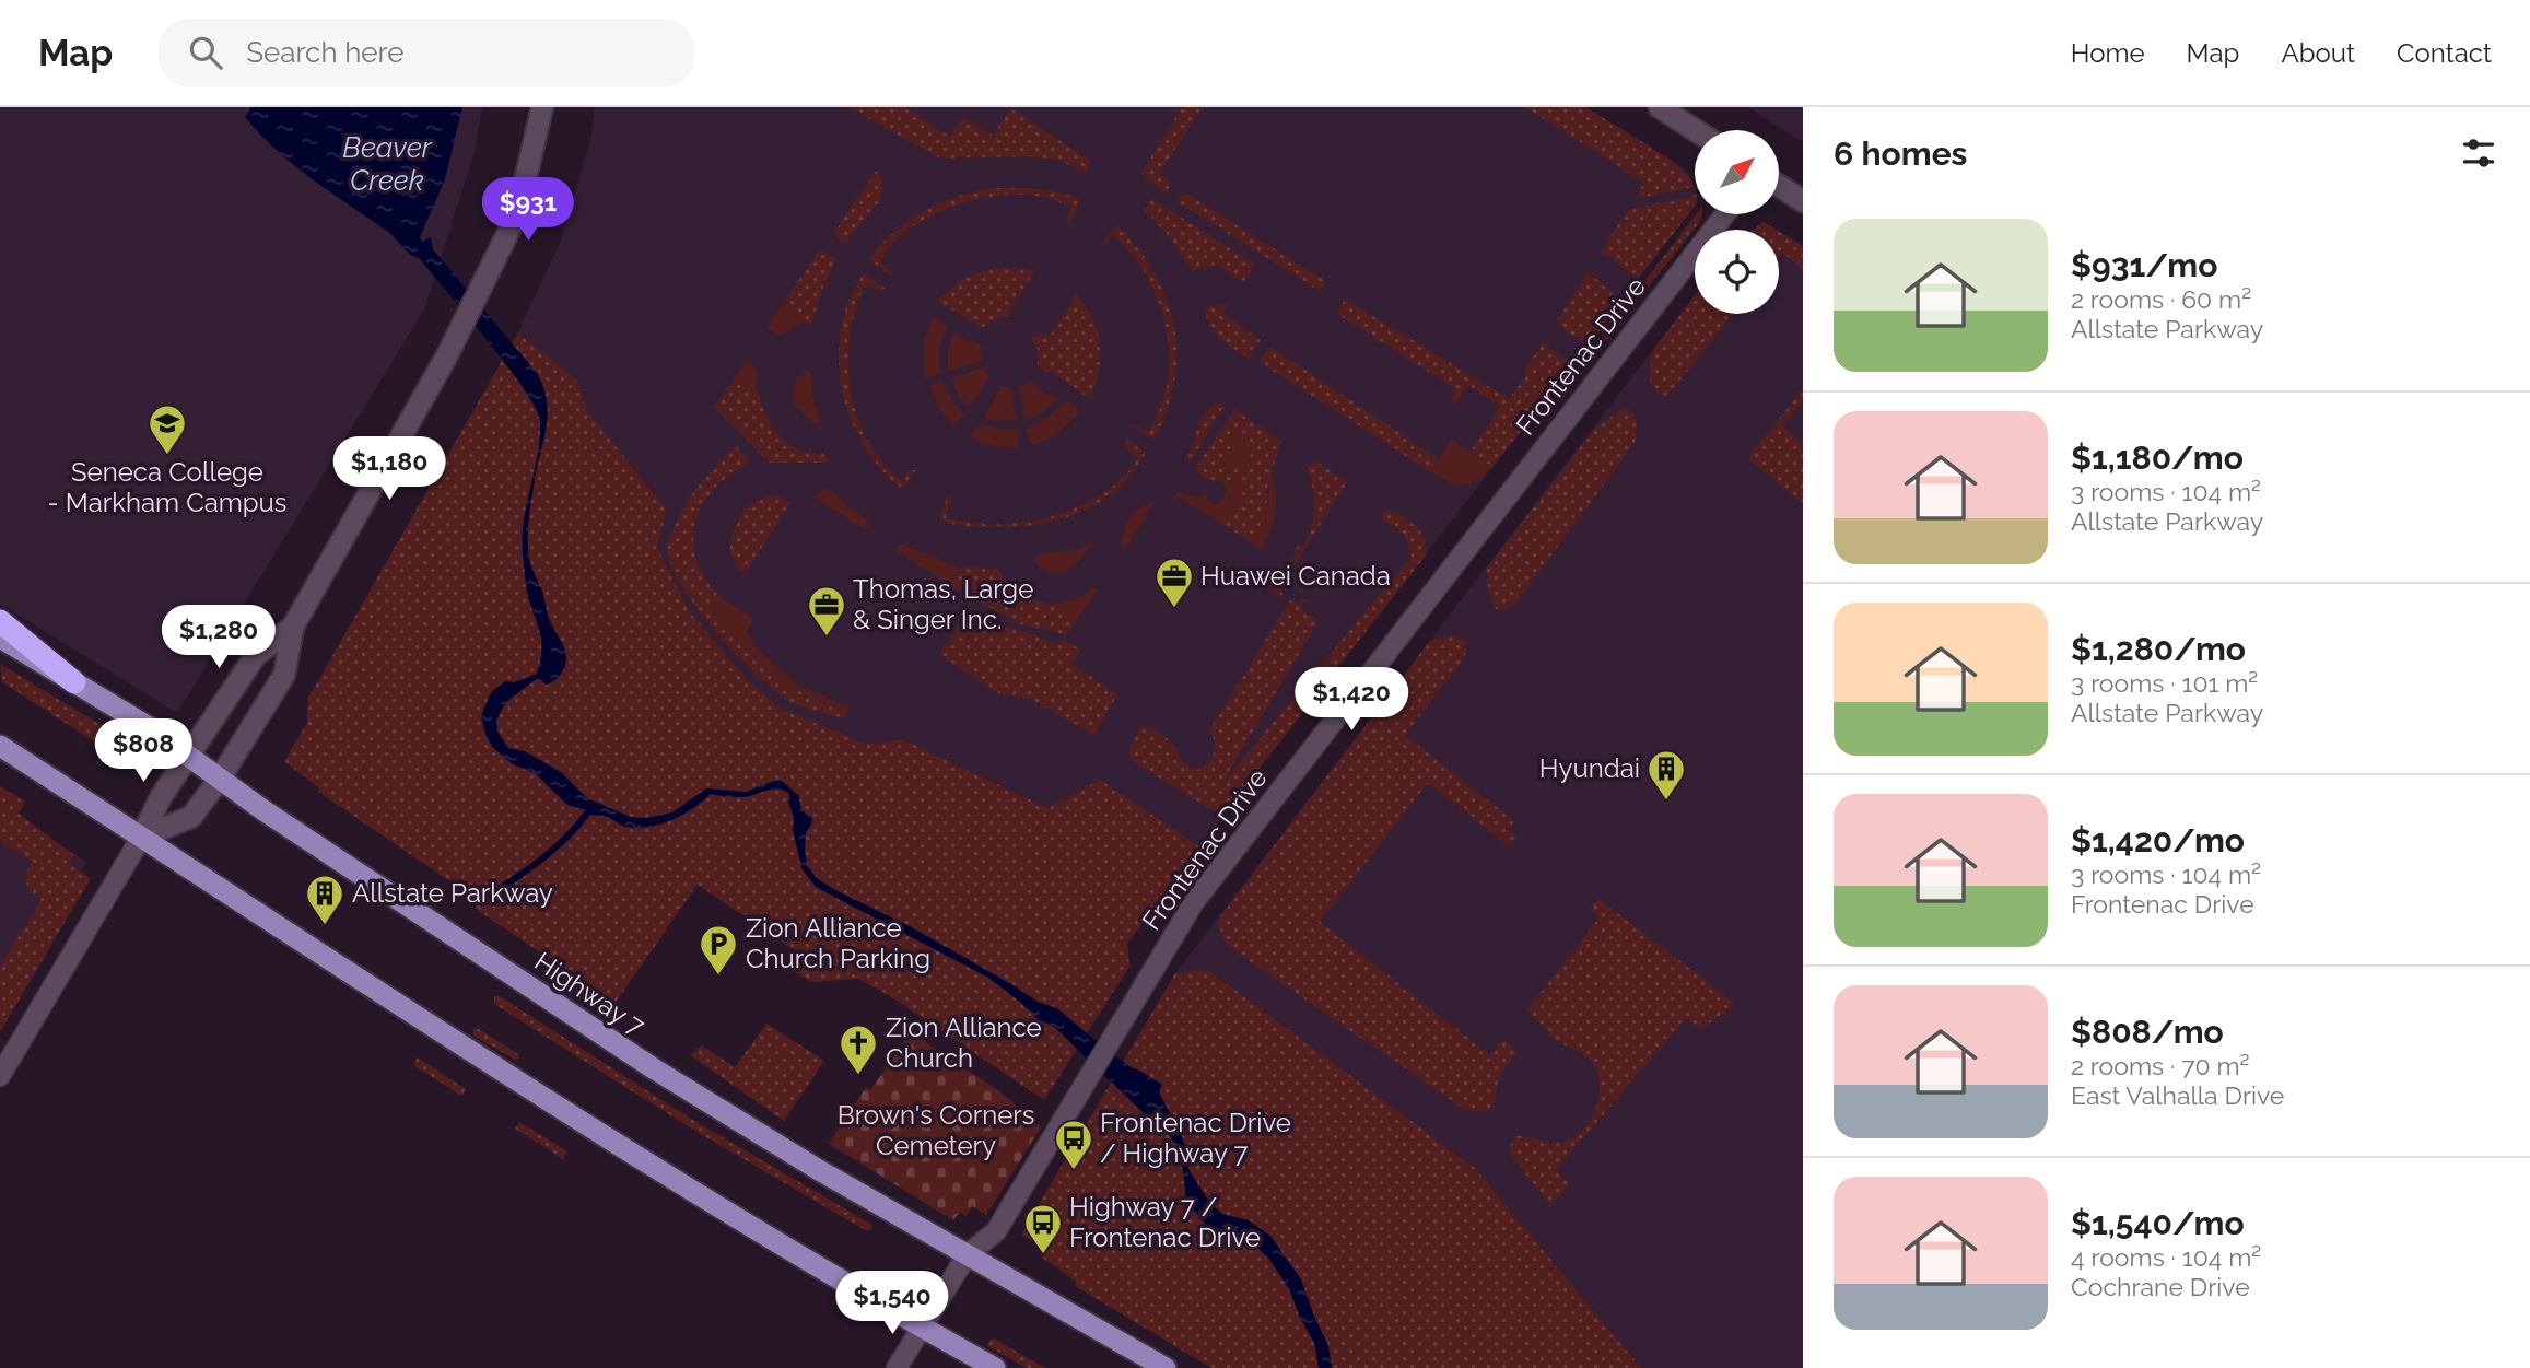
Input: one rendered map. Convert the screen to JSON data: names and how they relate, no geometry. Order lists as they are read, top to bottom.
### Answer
{
  "streets": {
    "main road": ["Highway 7"],
    "street": ["Frontenac Drive"]
  },
  "crossings": [
    ["Frontenac Drive", "Highway 7"]
  ],
  "water": ["Beaver Creek"],
  "parks": ["Brown's Corners Cemetery"],
  "places": {
    "school or university": ["Seneca College - Markham Campus"],
    "office": ["Huawei Canada", "Thomas, Large & Singer Inc."],
    "building": ["Hyundai", "Allstate Parkway"],
    "parking": ["Zion Alliance Church Parking"],
    "church": ["Zion Alliance Church"],
    "bus stop": ["Frontenac Drive / Highway 7", "Highway 7 / Frontenac Drive"]
  },
  "north": "top right",
  "page": {
    "header": "Map",
    "search": "Search here",
    "nav": [
      "Home",
      "Map",
      "About",
      "Contact"
    ],
    "heading": "6 homes",
    "price": [
      "$931",
      "$1,180",
      "$1,280",
      "$1,420",
      "$808",
      "$1,540"
    ],
    "list": [
      {
        "name": "$931/mo",
        "note": "2 rooms · 60 m² · Allstate Parkway"
      },
      {
        "name": "$1,180/mo",
        "note": "3 rooms · 104 m² · Allstate Parkway"
      },
      {
        "name": "$1,280/mo",
        "note": "3 rooms · 101 m² · Allstate Parkway"
      },
      {
        "name": "$1,420/mo",
        "note": "3 rooms · 104 m² · Frontenac Drive"
      },
      {
        "name": "$808/mo",
        "note": "2 rooms · 70 m² · East Valhalla Drive"
      },
      {
        "name": "$1,540/mo",
        "note": "4 rooms · 104 m² · Cochrane Drive"
      }
    ]
  }
}
